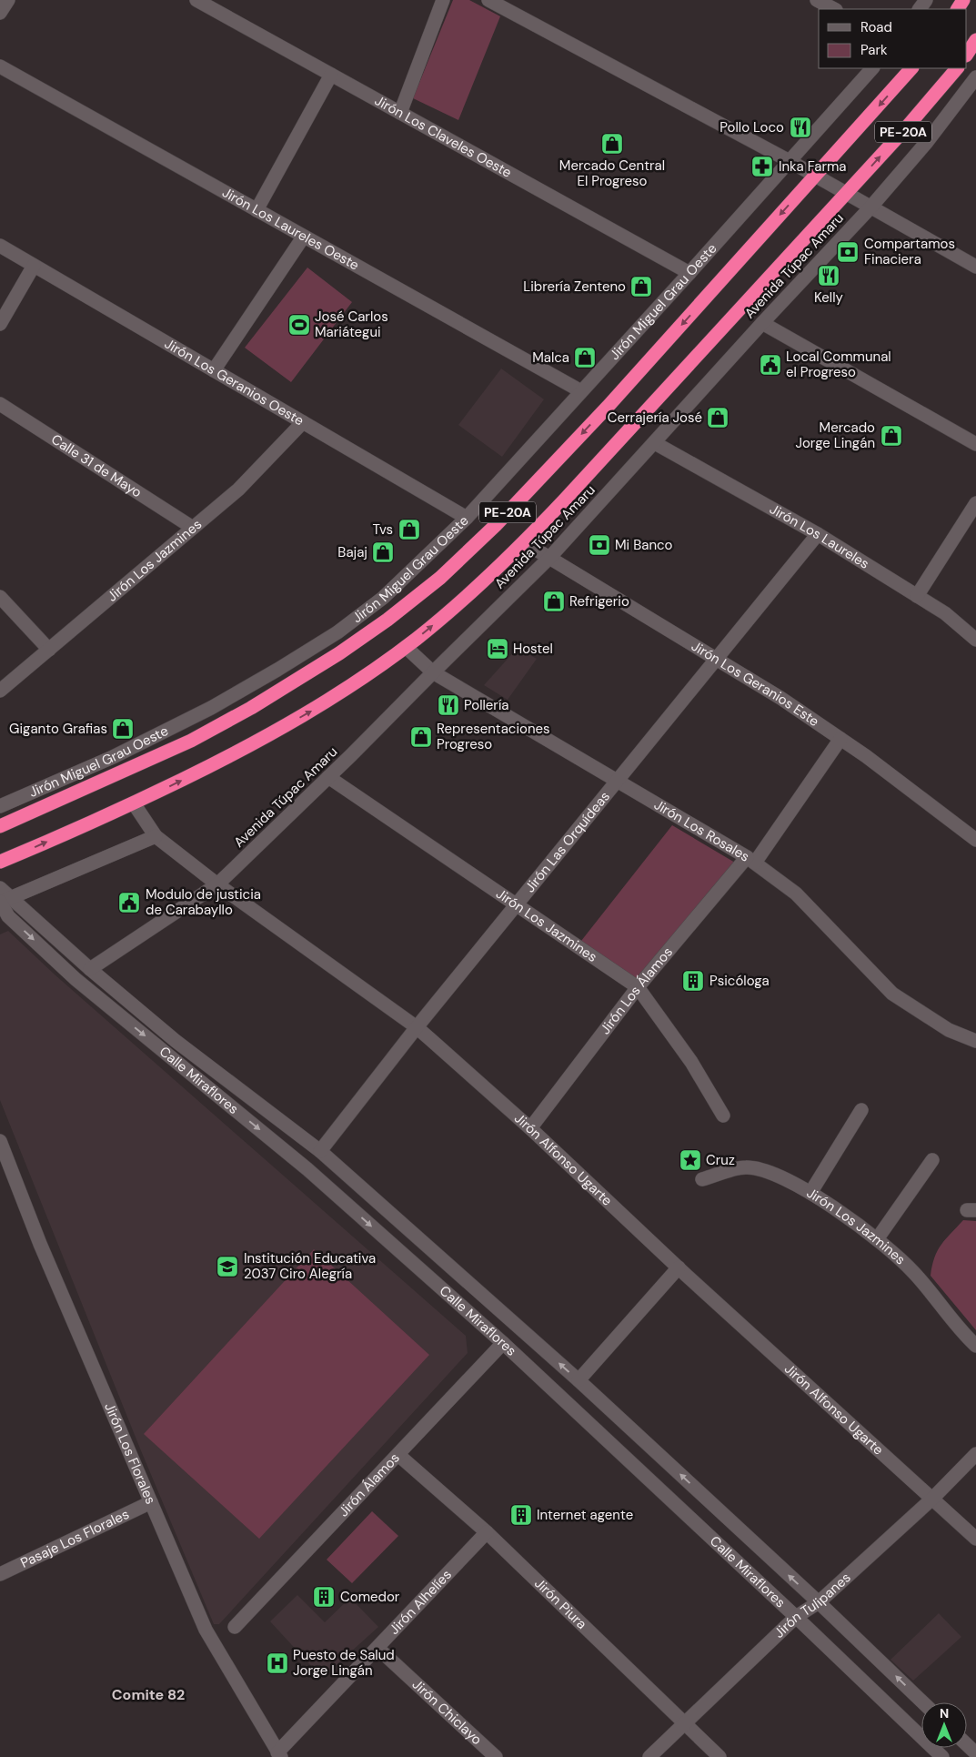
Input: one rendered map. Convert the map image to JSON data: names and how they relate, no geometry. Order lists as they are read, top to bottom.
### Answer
{
  "streets": {
    "highway": ["PE-20A", "Avenida Túpac Amaru"],
    "street": [
      "Jirón Los Claveles Oeste",
      "Jirón Los Laureles Oeste",
      "Jirón Miguel Grau Oeste",
      "Jirón Los Geranios Oeste",
      "Calle 31 de Mayo",
      "Jirón Los Laureles",
      "Jirón Los Jazmines",
      "Jirón Los Geranios Este",
      "Jirón Los Rosales",
      "Jirón Las Orquídeas",
      "Jirón Los Álamos",
      "Calle Miraflores",
      "Jirón Alfonso Ugarte",
      "Jirón Los Florales",
      "Jirón Álamos",
      "Pasaje Los Florales",
      "Jirón Alhelíes",
      "Jirón Piura",
      "Jirón Tulipanes",
      "Jirón Chiclayo"
    ]
  },
  "crossings": [
    ["Jirón Los Claveles Oeste", "Jirón Miguel Grau Oeste"],
    ["Jirón Los Laureles Oeste", "Jirón Miguel Grau Oeste"],
    ["Avenida Túpac Amaru", "Jirón Los Laureles"],
    ["Avenida Túpac Amaru", "Jirón Los Jazmines"],
    ["Avenida Túpac Amaru", "Jirón Los Geranios Este"],
    ["Avenida Túpac Amaru", "Jirón Los Rosales"],
    ["Avenida Túpac Amaru", "Calle Miraflores"],
    ["Avenida Túpac Amaru", "Jirón Alfonso Ugarte"],
    ["Jirón Miguel Grau Oeste", "Jirón Los Geranios Oeste"],
    ["Jirón Los Geranios Oeste", "Jirón Los Jazmines"],
    ["Calle 31 de Mayo", "Jirón Los Jazmines"],
    ["Jirón Los Laureles", "Jirón Las Orquídeas"],
    ["Jirón Los Jazmines", "Jirón Las Orquídeas"],
    ["Jirón Los Jazmines", "Jirón Los Álamos"],
    ["Jirón Los Geranios Este", "Jirón Las Orquídeas"],
    ["Jirón Los Geranios Este", "Jirón Los Álamos"],
    ["Jirón Los Rosales", "Jirón Las Orquídeas"],
    ["Jirón Los Rosales", "Jirón Los Álamos"],
    ["Jirón Las Orquídeas", "Calle Miraflores"],
    ["Jirón Las Orquídeas", "Jirón Alfonso Ugarte"],
    ["Jirón Los Álamos", "Jirón Alfonso Ugarte"],
    ["Calle Miraflores", "Jirón Álamos"],
    ["Calle Miraflores", "Jirón Tulipanes"],
    ["Jirón Alfonso Ugarte", "Jirón Tulipanes"],
    ["Jirón Los Florales", "Pasaje Los Florales"],
    ["Jirón Los Florales", "Jirón Alhelíes"],
    ["Jirón Álamos", "Jirón Piura"],
    ["Jirón Alhelíes", "Jirón Piura"],
    ["Jirón Alhelíes", "Jirón Chiclayo"],
    ["Jirón Piura", "Jirón Tulipanes"]
  ],
  "districts": ["Comite 82"],
  "places": {
    "restaurant": ["Pollo Loco", "Kelly", "Pollería"],
    "shop": [
      "Mercado Central El Progreso",
      "Librería Zenteno",
      "Malca",
      "Cerrajería José",
      "Mercado Jorge Lingán",
      "Tvs",
      "Bajaj",
      "Refrigerio",
      "Giganto Grafias",
      "Representaciones Progreso"
    ],
    "pharmacy": ["Inka Farma"],
    "bank": ["Compartamos Finaciera", "Mi Banco"],
    "sports": ["José Carlos Mariátegui"],
    "public building": ["Local Communal el Progreso", "Modulo de justicia de Carabayllo"],
    "hotel": ["Hostel"],
    "building": ["Psicóloga", "Internet agente", "Comedor"],
    "place": ["Cruz"],
    "school or university": ["Institución Educativa 2037 Ciro Alegría"],
    "hospital": ["Puesto de Salud Jorge Lingán"]
  },
  "legend": ["Road", "Park"],
  "north": "top"
}
